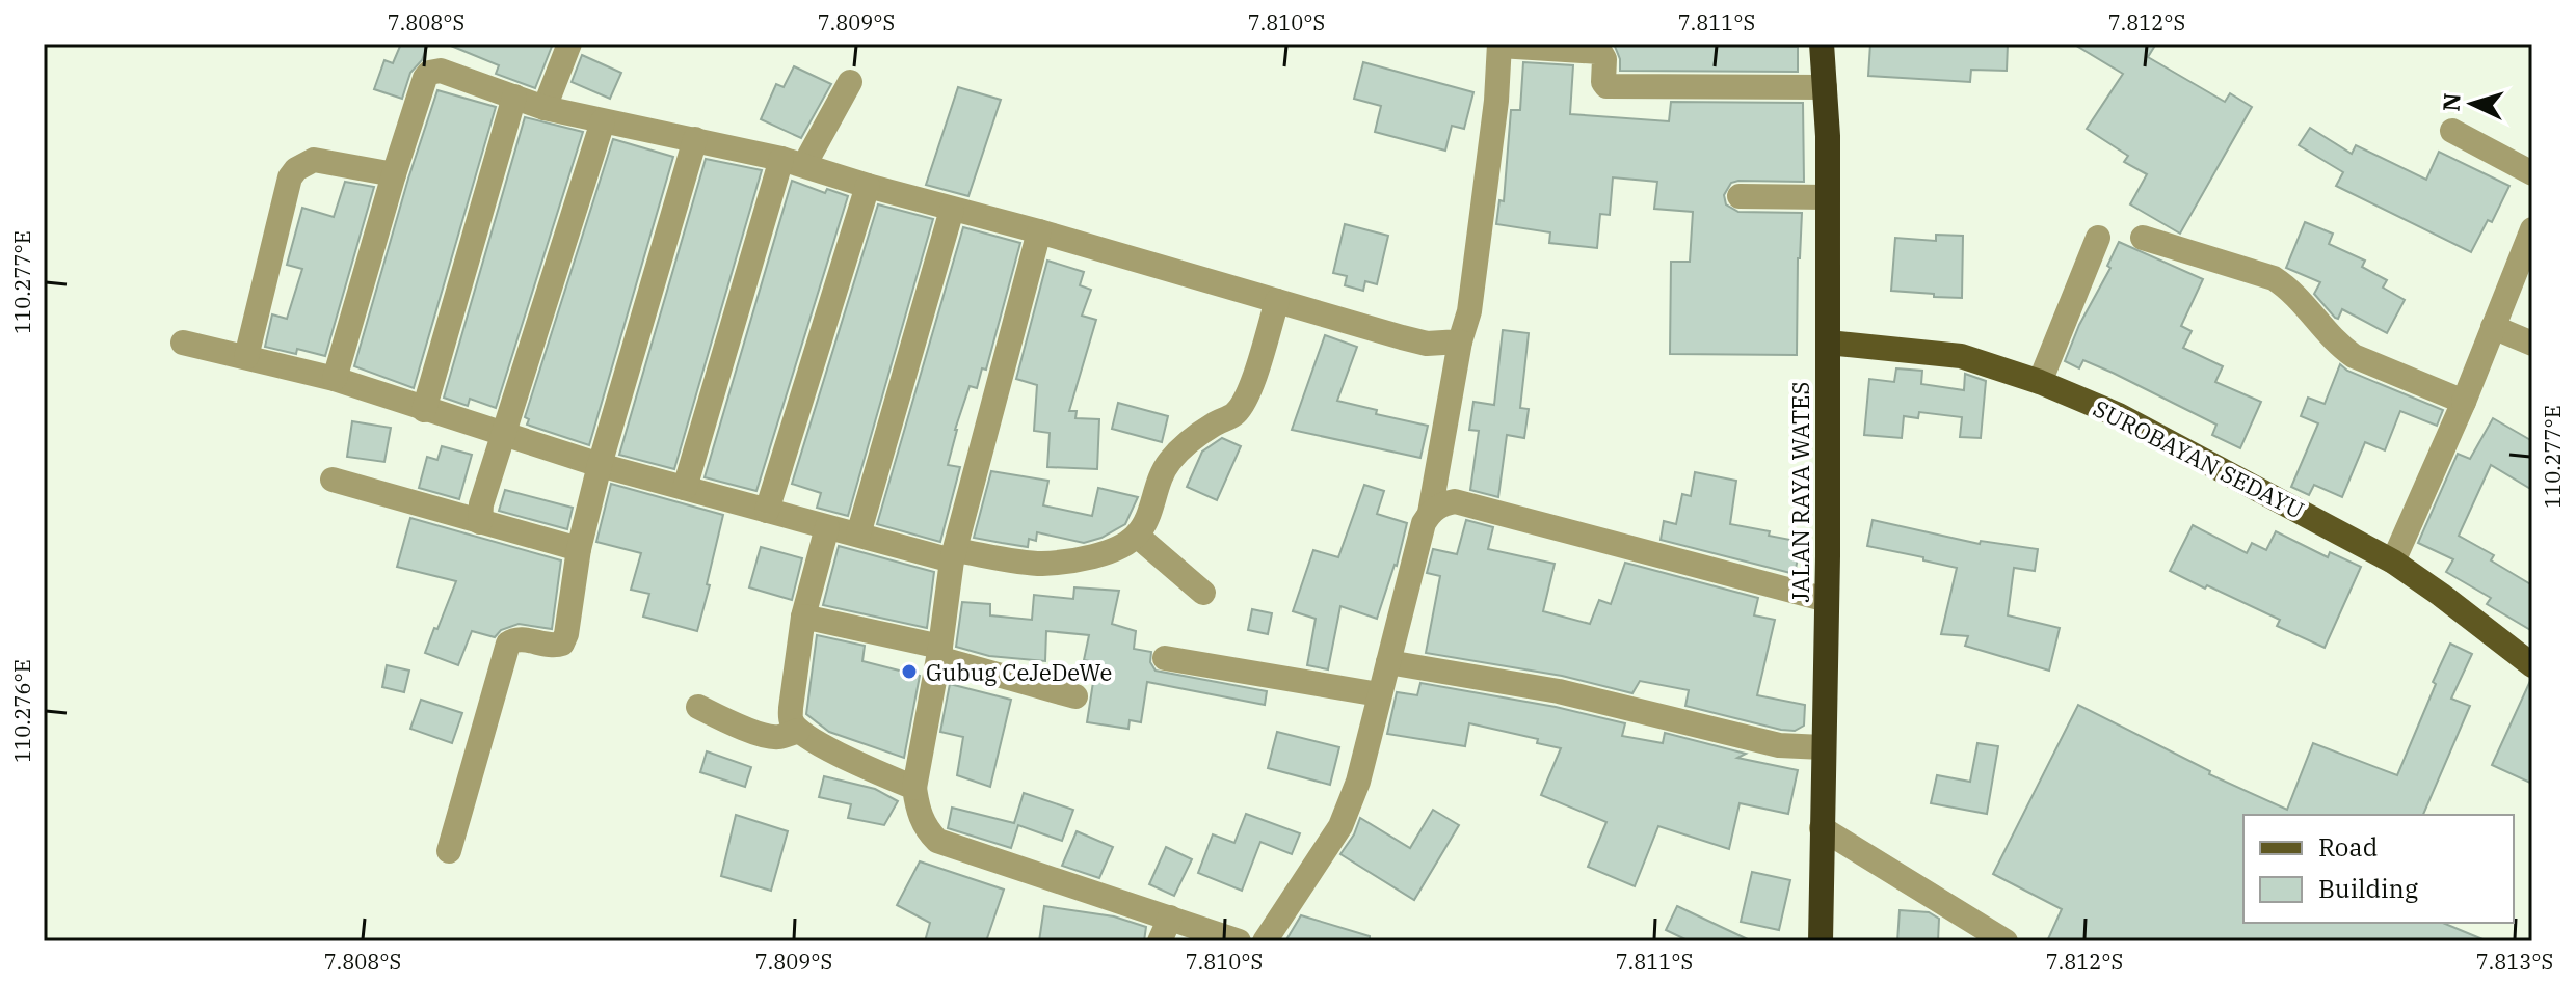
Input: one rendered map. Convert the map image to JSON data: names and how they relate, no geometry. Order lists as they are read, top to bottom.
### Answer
{
  "streets": {
    "highway": ["JALAN RAYA WATES"],
    "main road": ["SUROBAYAN SEDAYU"]
  },
  "crossings": [
    ["SUROBAYAN SEDAYU", "JALAN RAYA WATES"]
  ],
  "places": ["Gubug CeJeDeWe"],
  "legend": ["Road", "Building"],
  "north": "left",
  "coordinates": [
    "7.808°S",
    "7.809°S",
    "7.810°S",
    "7.811°S",
    "7.812°S",
    "110.277°E",
    "110.276°E",
    "7.813°S"
  ]
}
